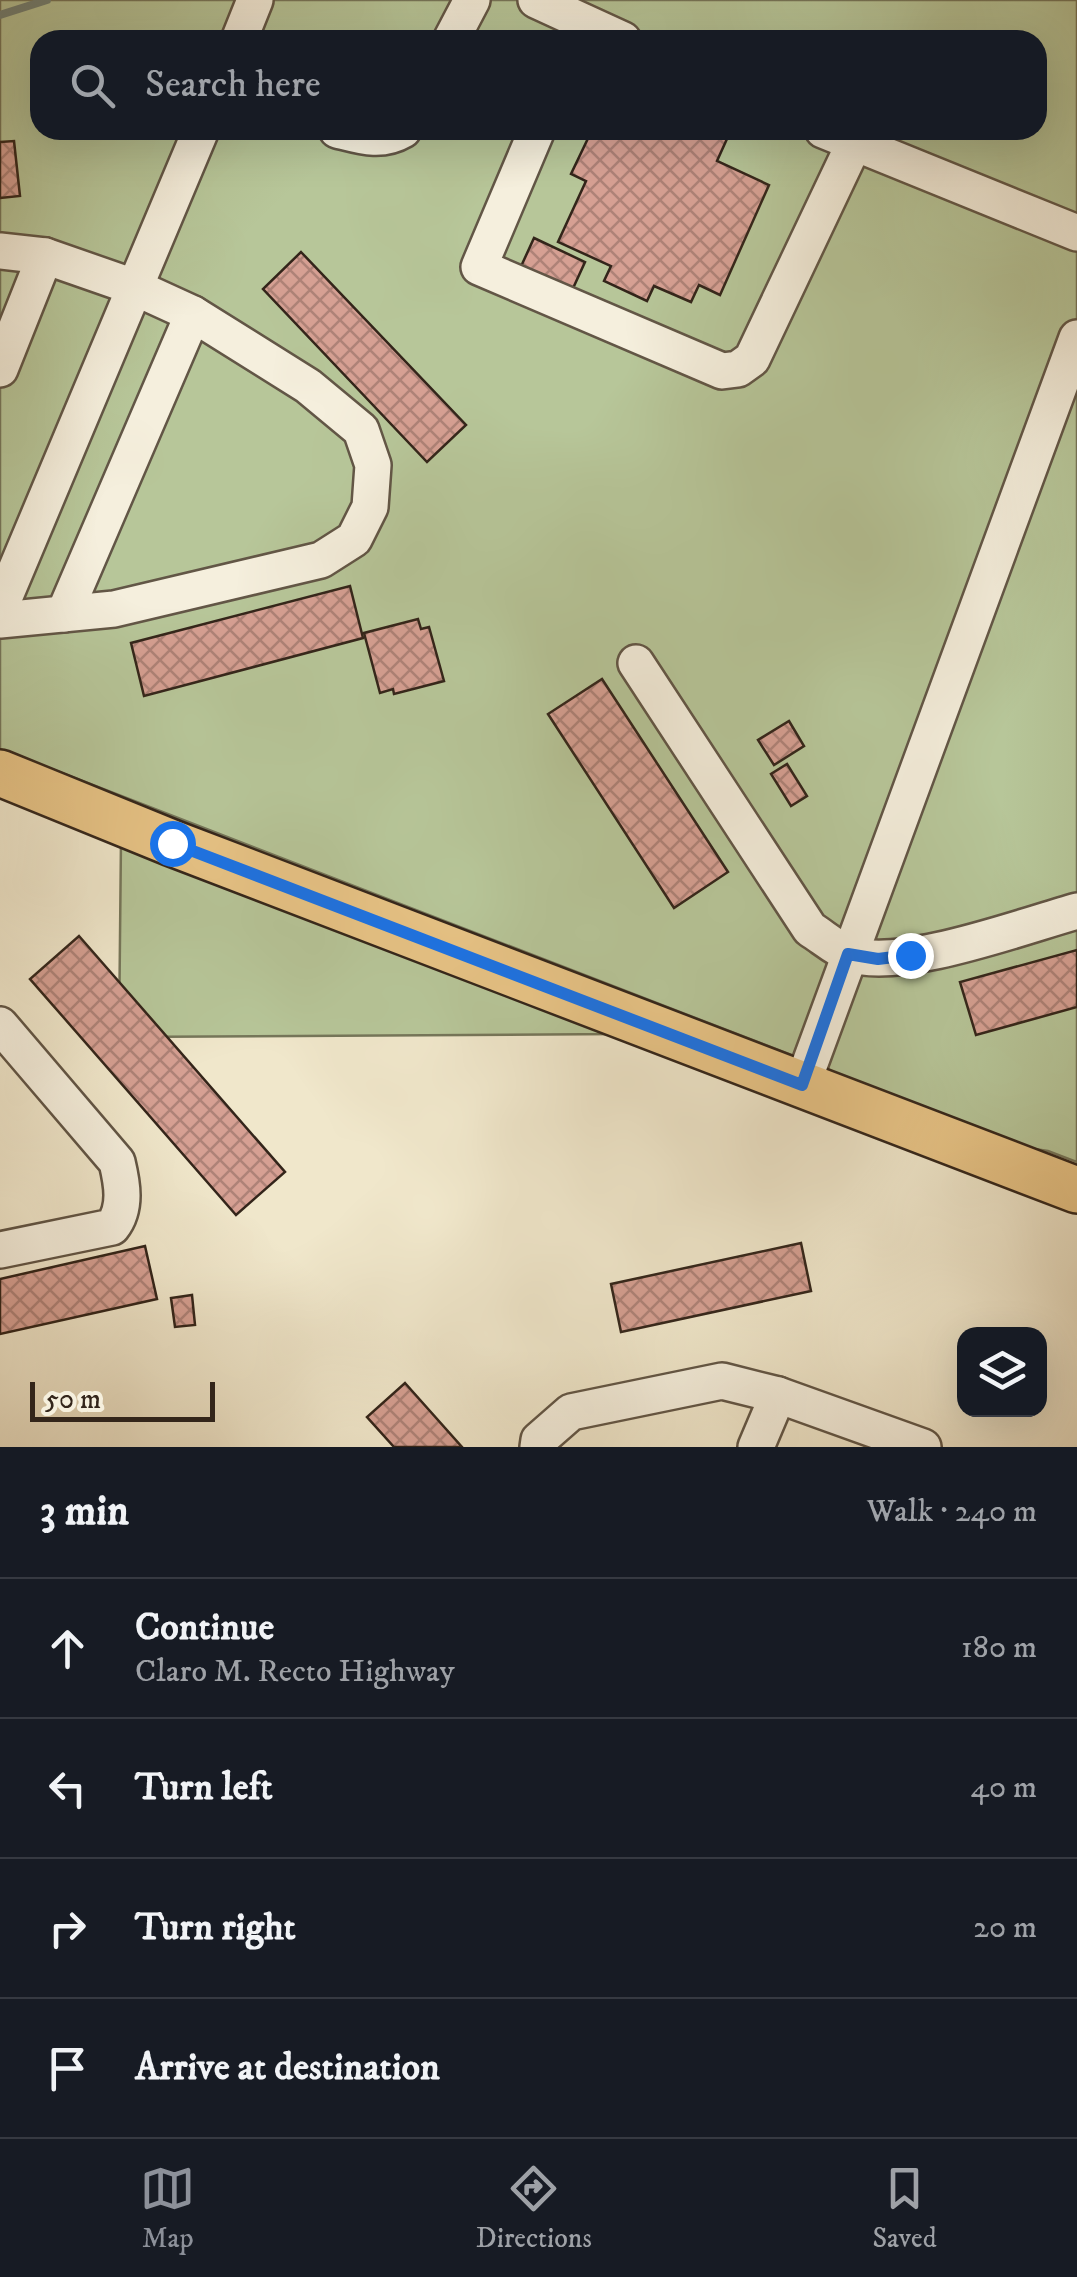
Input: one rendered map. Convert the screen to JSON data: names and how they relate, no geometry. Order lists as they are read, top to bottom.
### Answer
{
  "scale_bar": "50 m",
  "page": {
    "search": "Search here",
    "scale": "50 m",
    "heading": ["3 min", "Walk · 240 m"],
    "list": [
      ["Continue", "Claro M. Recto Highway", "180 m"],
      ["Turn left", "40 m"],
      ["Turn right", "20 m"],
      "Arrive at destination"
    ],
    "nav": ["Map", "Directions", "Saved"]
  }
}
